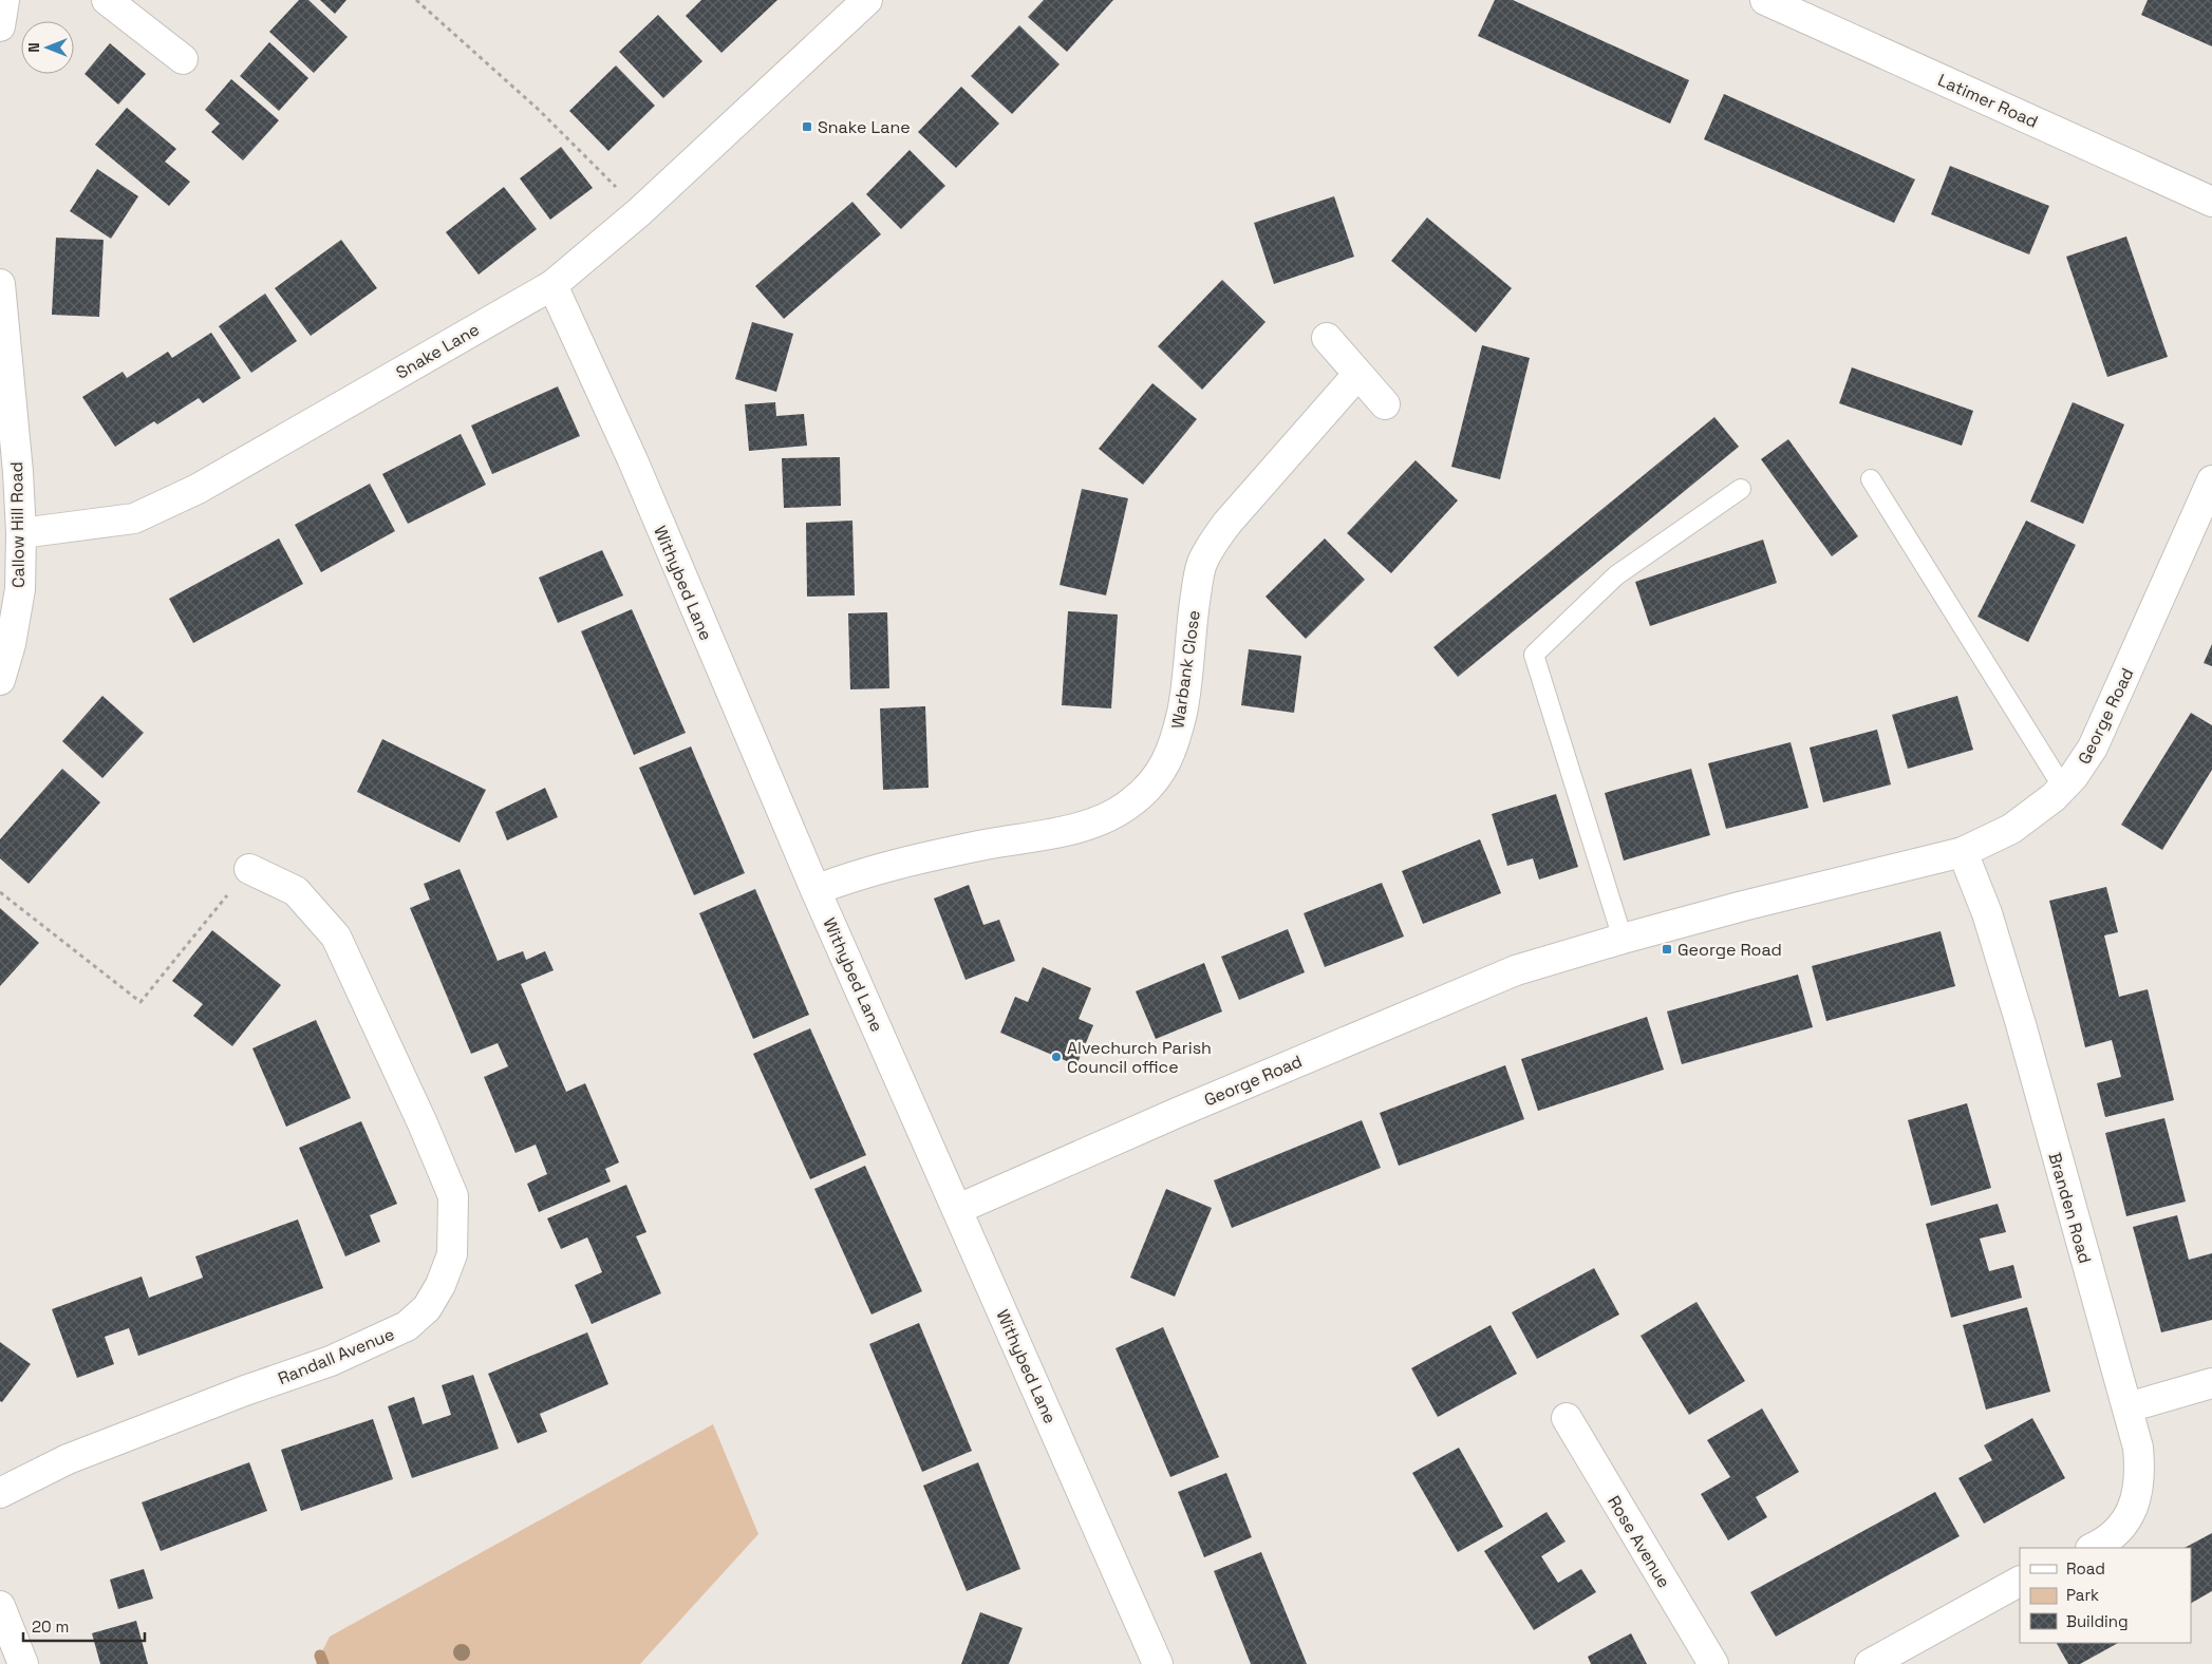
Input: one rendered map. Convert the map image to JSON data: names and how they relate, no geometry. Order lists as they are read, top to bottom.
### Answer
{
  "streets": {
    "street": [
      "Latimer Road",
      "Snake Lane",
      "Callow Hill Road",
      "Withybed Lane",
      "Warbank Close",
      "George Road",
      "Branden Road",
      "Randall Avenue",
      "Rose Avenue"
    ]
  },
  "crossings": [
    ["Snake Lane", "Callow Hill Road"],
    ["Snake Lane", "Withybed Lane"],
    ["Withybed Lane", "Warbank Close"],
    ["Withybed Lane", "George Road"],
    ["George Road", "Branden Road"]
  ],
  "places": {
    "transit": ["Snake Lane", "George Road"],
    "other": ["Alvechurch Parish Council office"]
  },
  "legend": ["Road", "Park", "Building"],
  "scale_bar": "20 m",
  "north": "left"
}
